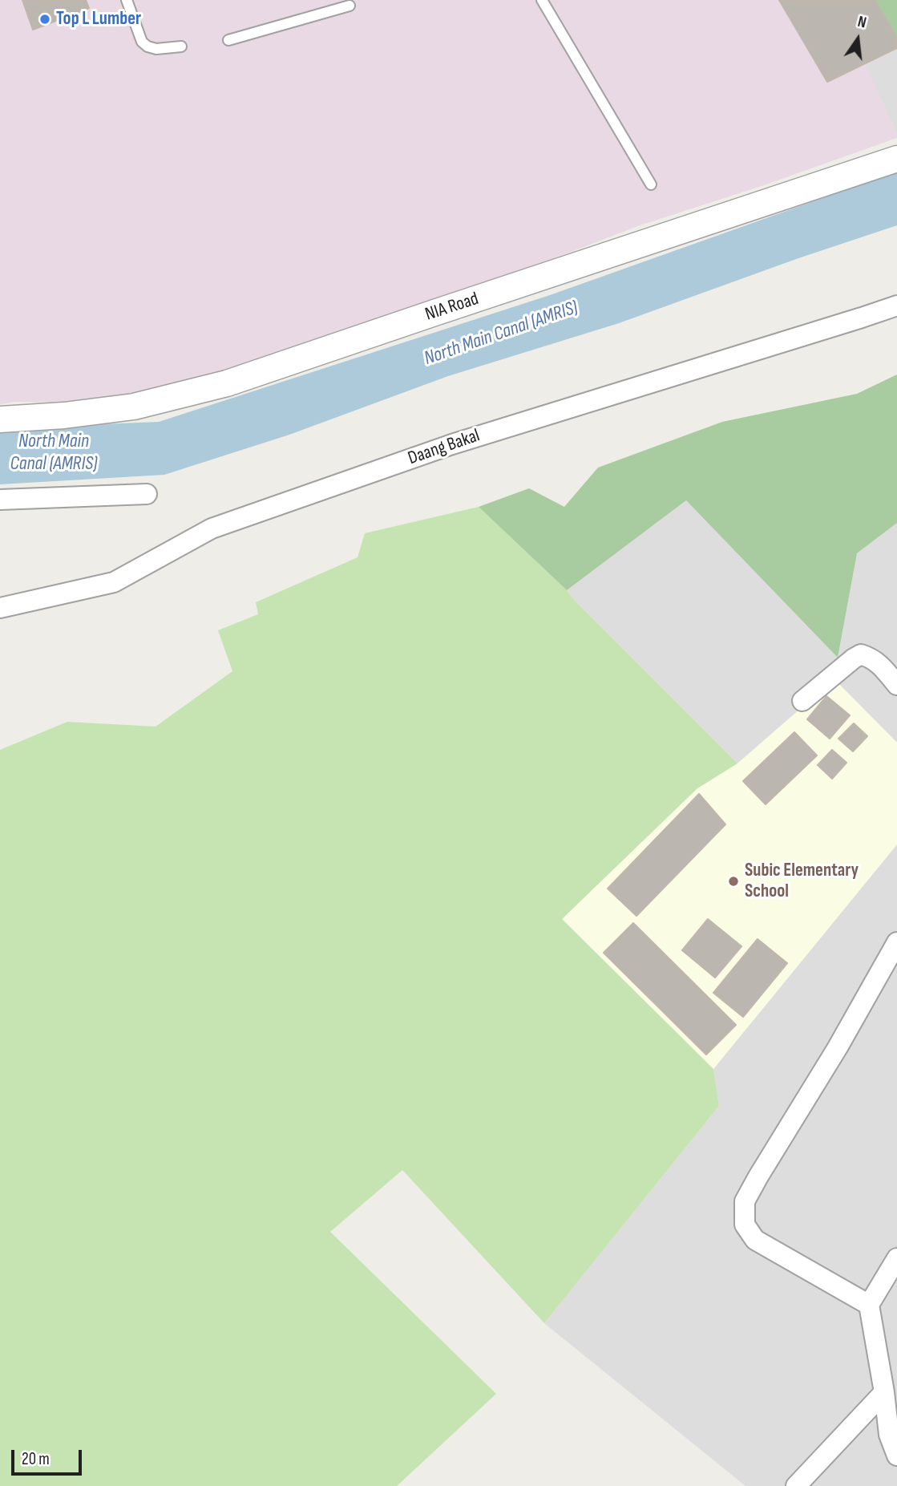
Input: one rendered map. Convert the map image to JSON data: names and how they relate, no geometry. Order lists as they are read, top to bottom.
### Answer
{
  "streets": {
    "street": ["NIA Road", "Daang Bakal"]
  },
  "water": ["North Main Canal (AMRIS)"],
  "places": ["Top L Lumber", "Subic Elementary School"],
  "scale_bar": "20 m",
  "north": "top"
}
